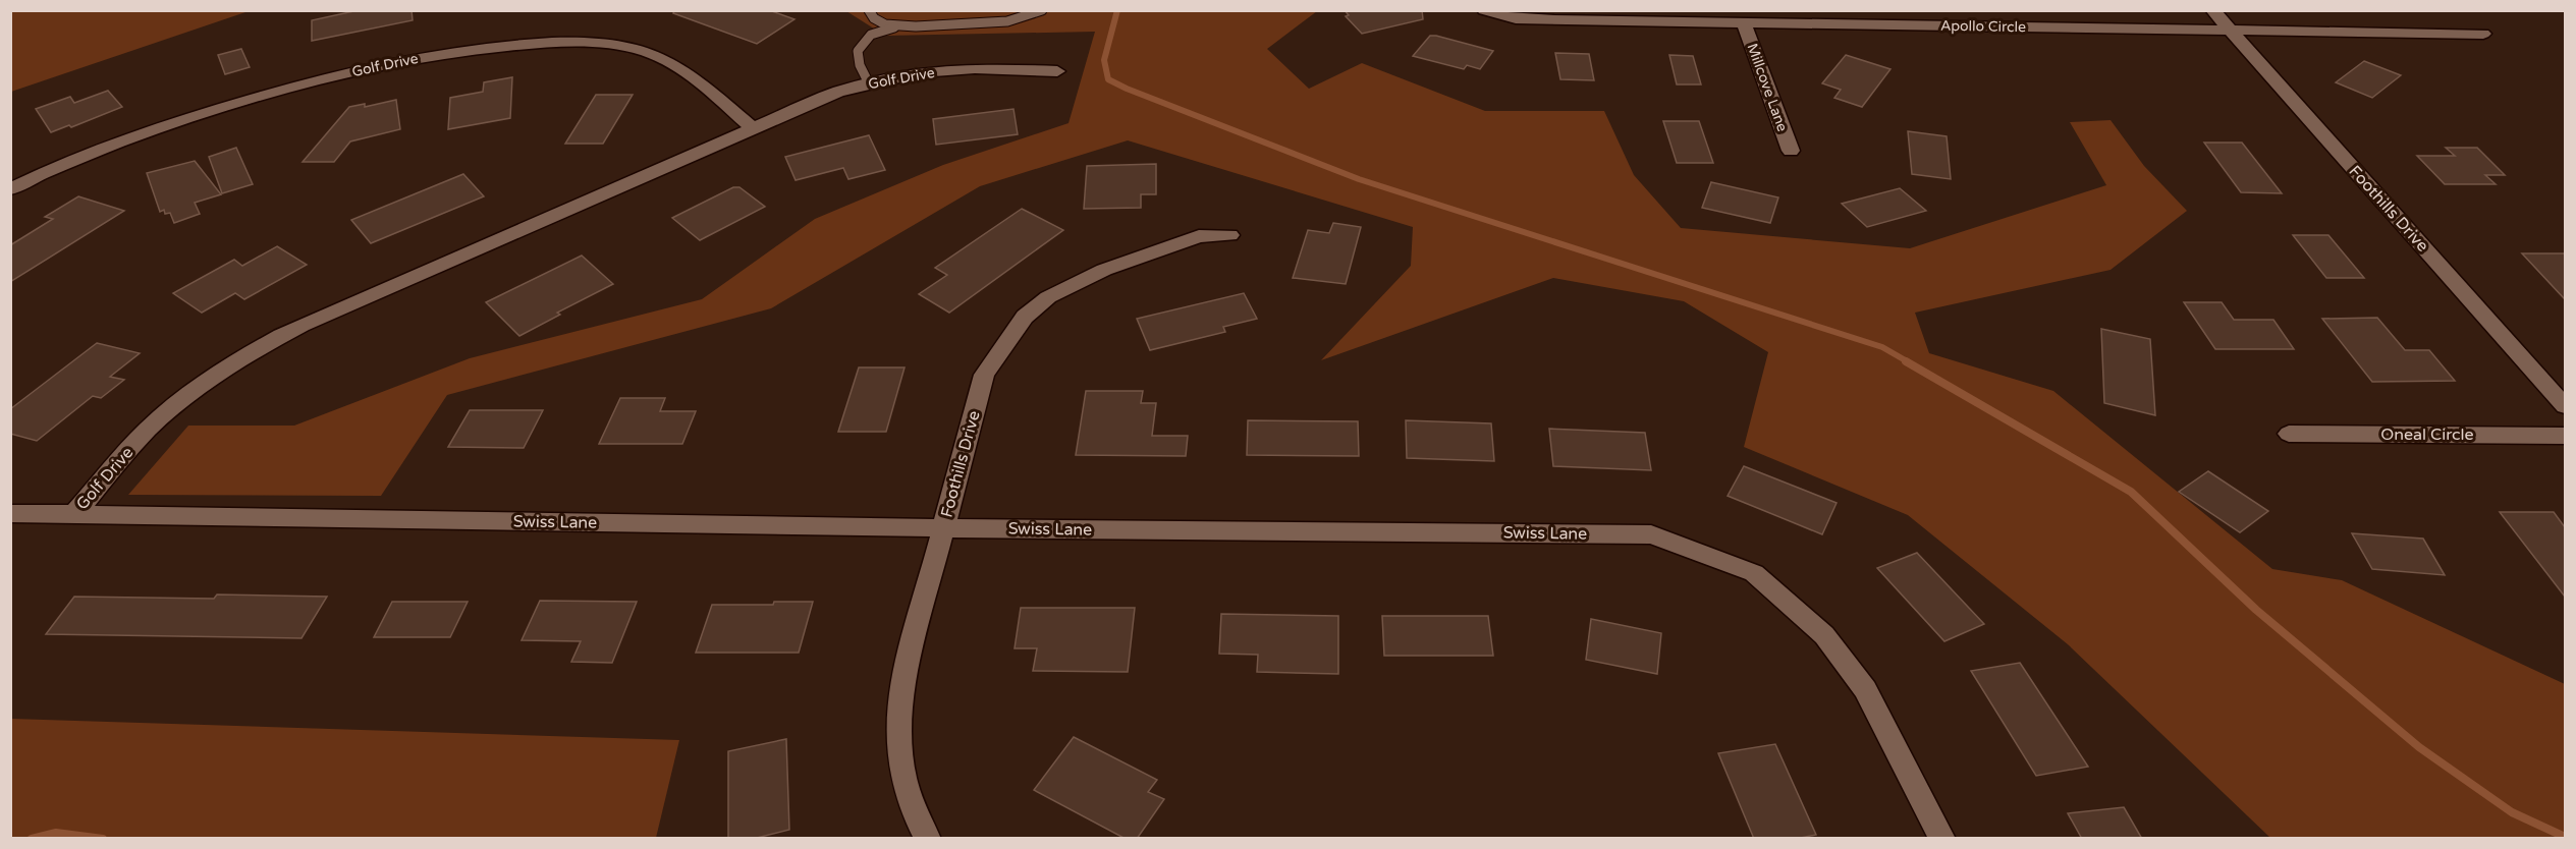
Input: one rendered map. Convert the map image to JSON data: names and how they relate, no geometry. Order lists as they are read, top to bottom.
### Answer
{
  "streets": {
    "street": [
      "Apollo Circle",
      "Golf Drive",
      "Millcove Lane",
      "Foothills Drive",
      "Oneal Circle",
      "Swiss Lane"
    ]
  },
  "crossings": [
    ["Apollo Circle", "Millcove Lane"],
    ["Apollo Circle", "Foothills Drive"],
    ["Golf Drive", "Swiss Lane"],
    ["Foothills Drive", "Swiss Lane"]
  ]
}
